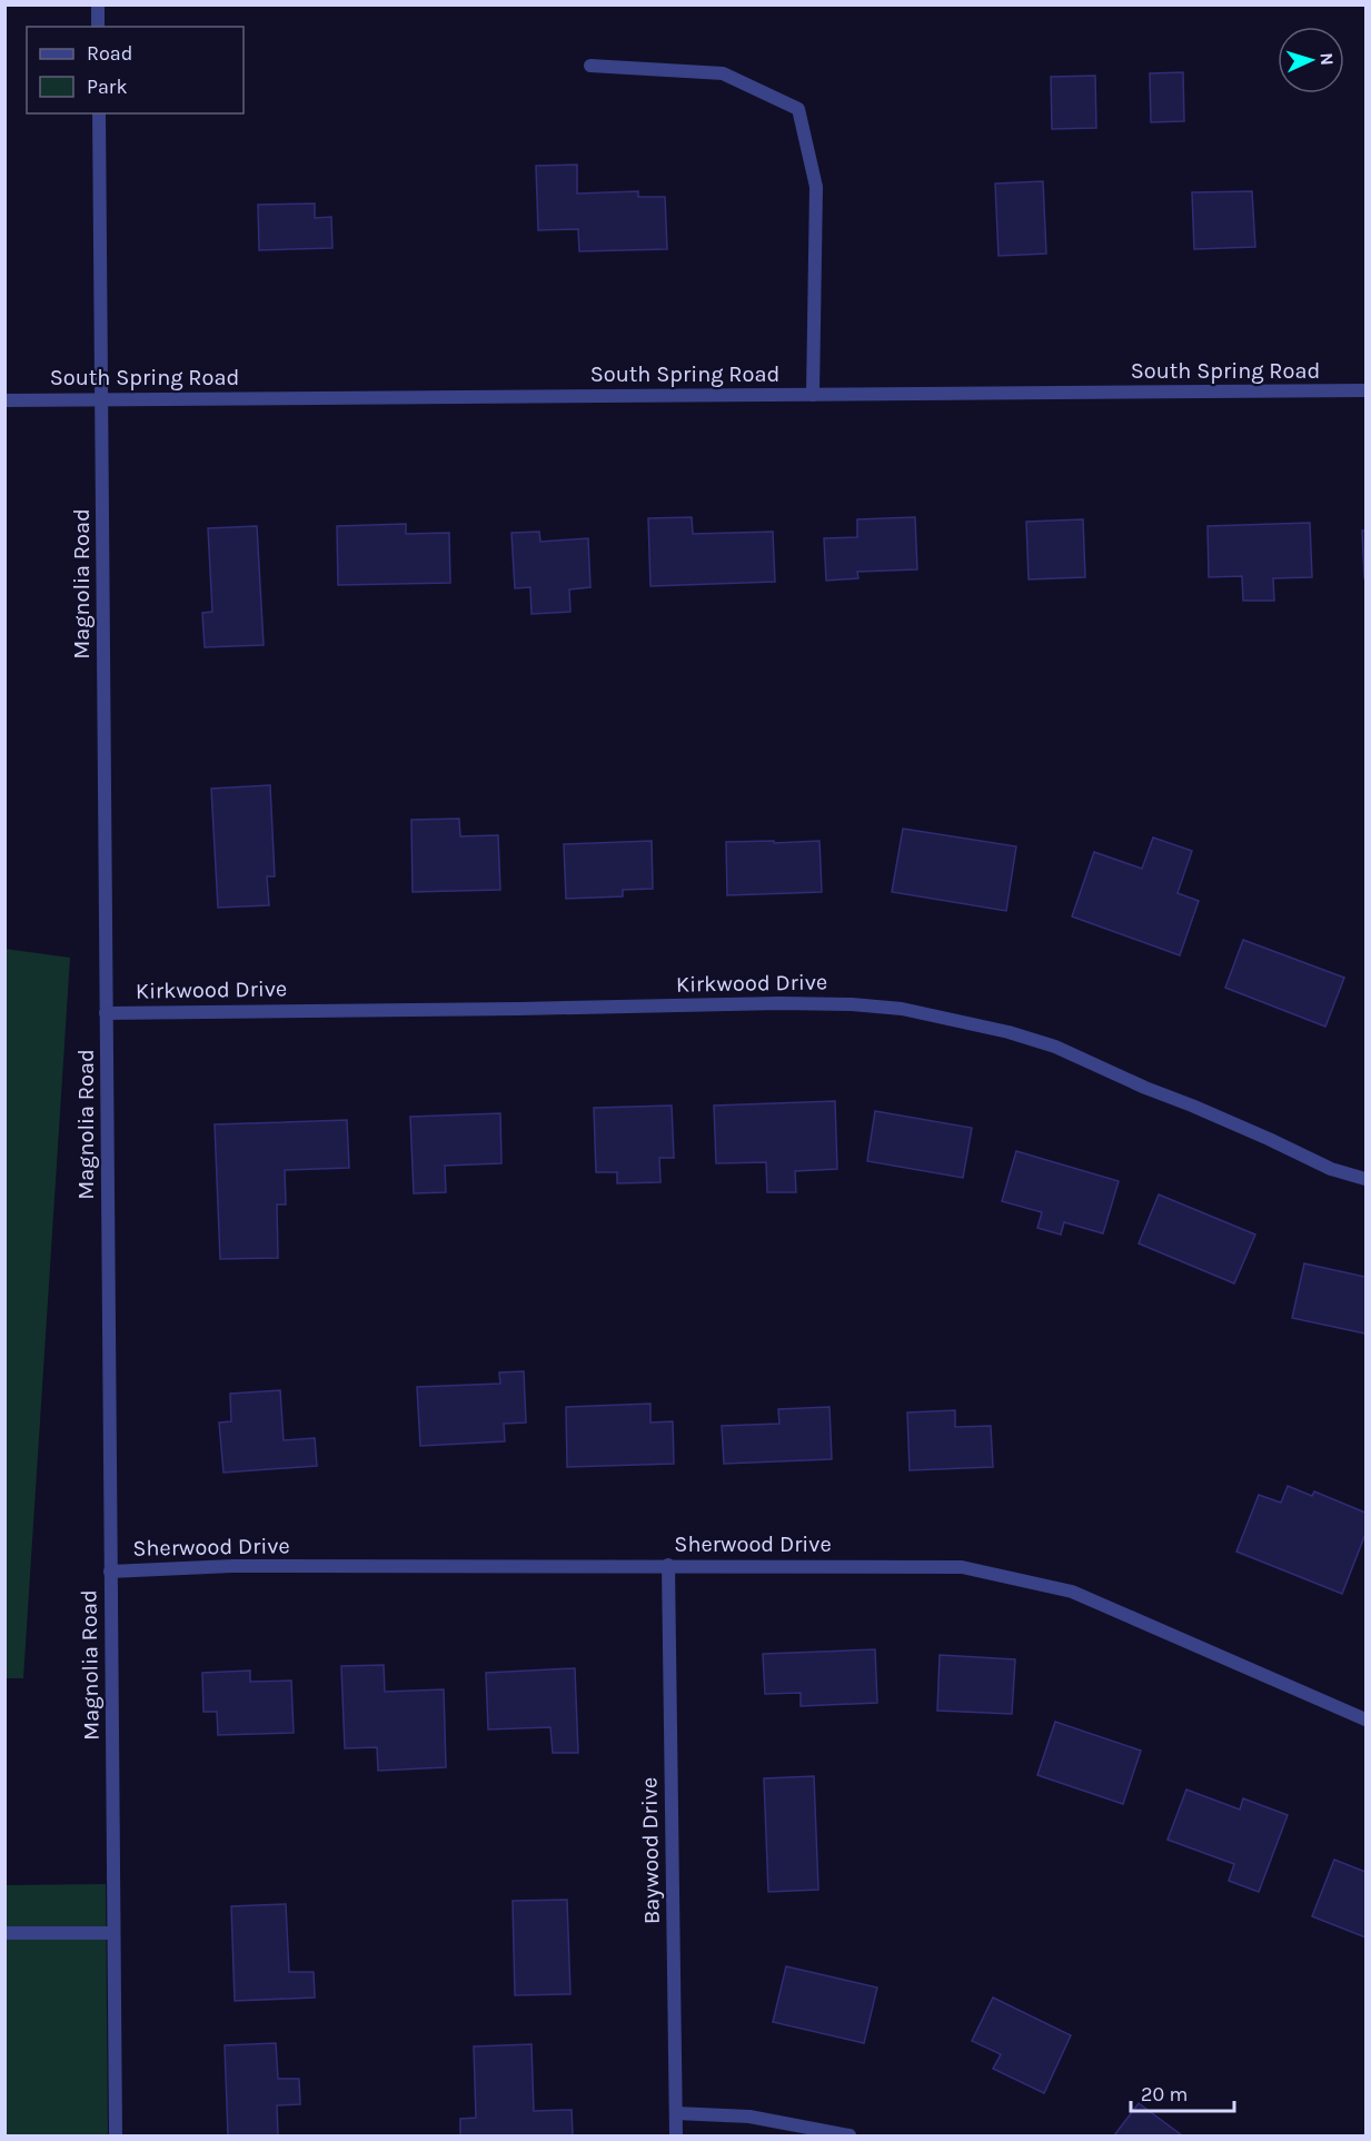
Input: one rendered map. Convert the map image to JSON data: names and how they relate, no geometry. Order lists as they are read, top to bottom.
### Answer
{
  "streets": {
    "street": [
      "South Spring Road",
      "Magnolia Road",
      "Kirkwood Drive",
      "Sherwood Drive",
      "Baywood Drive"
    ]
  },
  "crossings": [
    ["South Spring Road", "Magnolia Road"],
    ["Magnolia Road", "Kirkwood Drive"],
    ["Magnolia Road", "Sherwood Drive"],
    ["Sherwood Drive", "Baywood Drive"]
  ],
  "legend": ["Road", "Park"],
  "scale_bar": "20 m",
  "north": "right"
}
